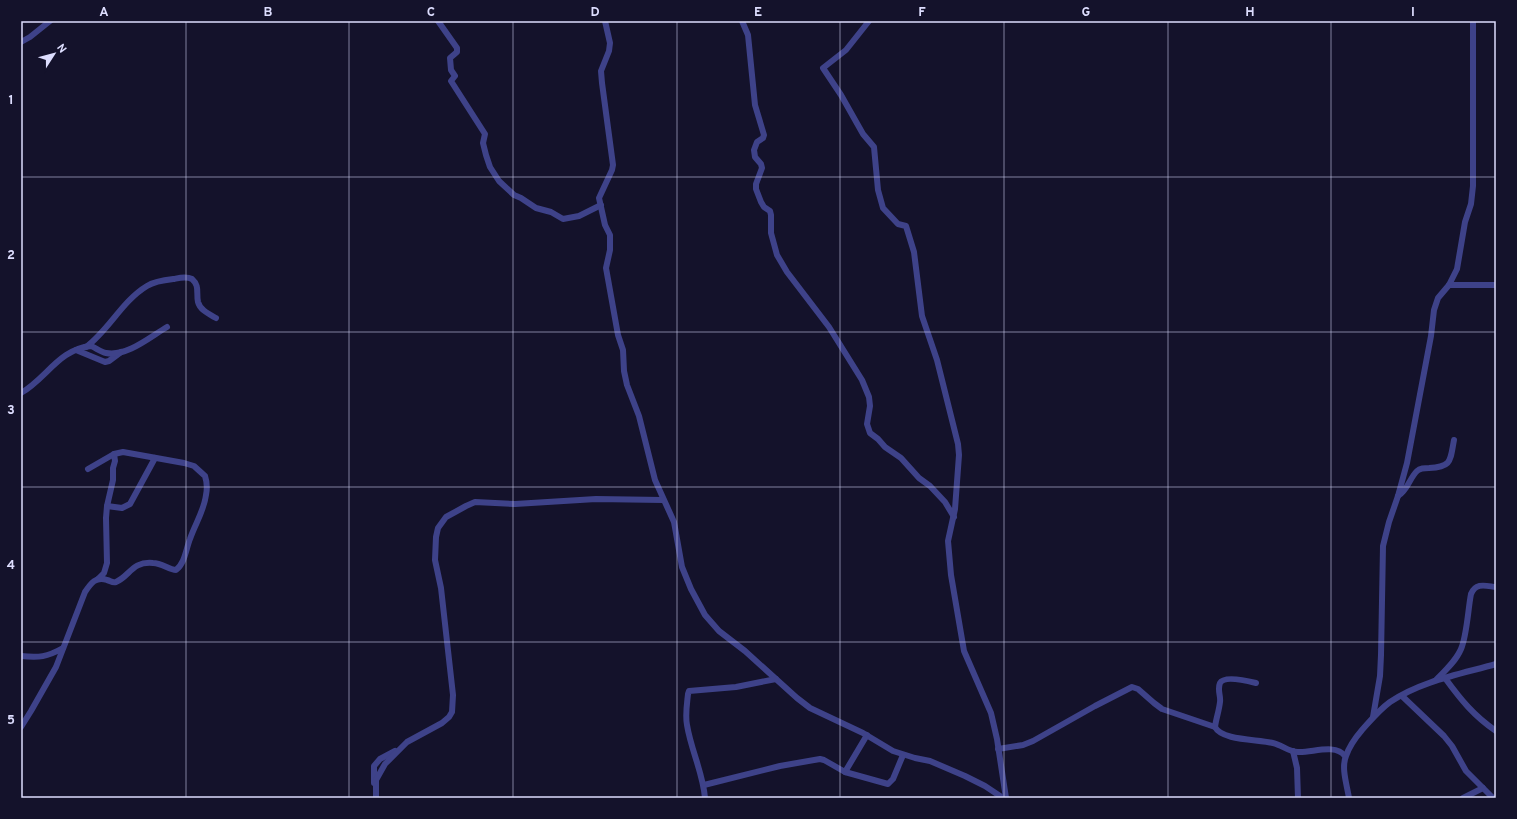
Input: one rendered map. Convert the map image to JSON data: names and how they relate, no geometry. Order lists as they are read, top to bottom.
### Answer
{
  "north": "top right",
  "grid": {
    "columns": [
      "A",
      "B",
      "C",
      "D",
      "E",
      "F",
      "G",
      "H",
      "I"
    ],
    "rows": [
      "1",
      "2",
      "3",
      "4",
      "5"
    ]
  }
}
